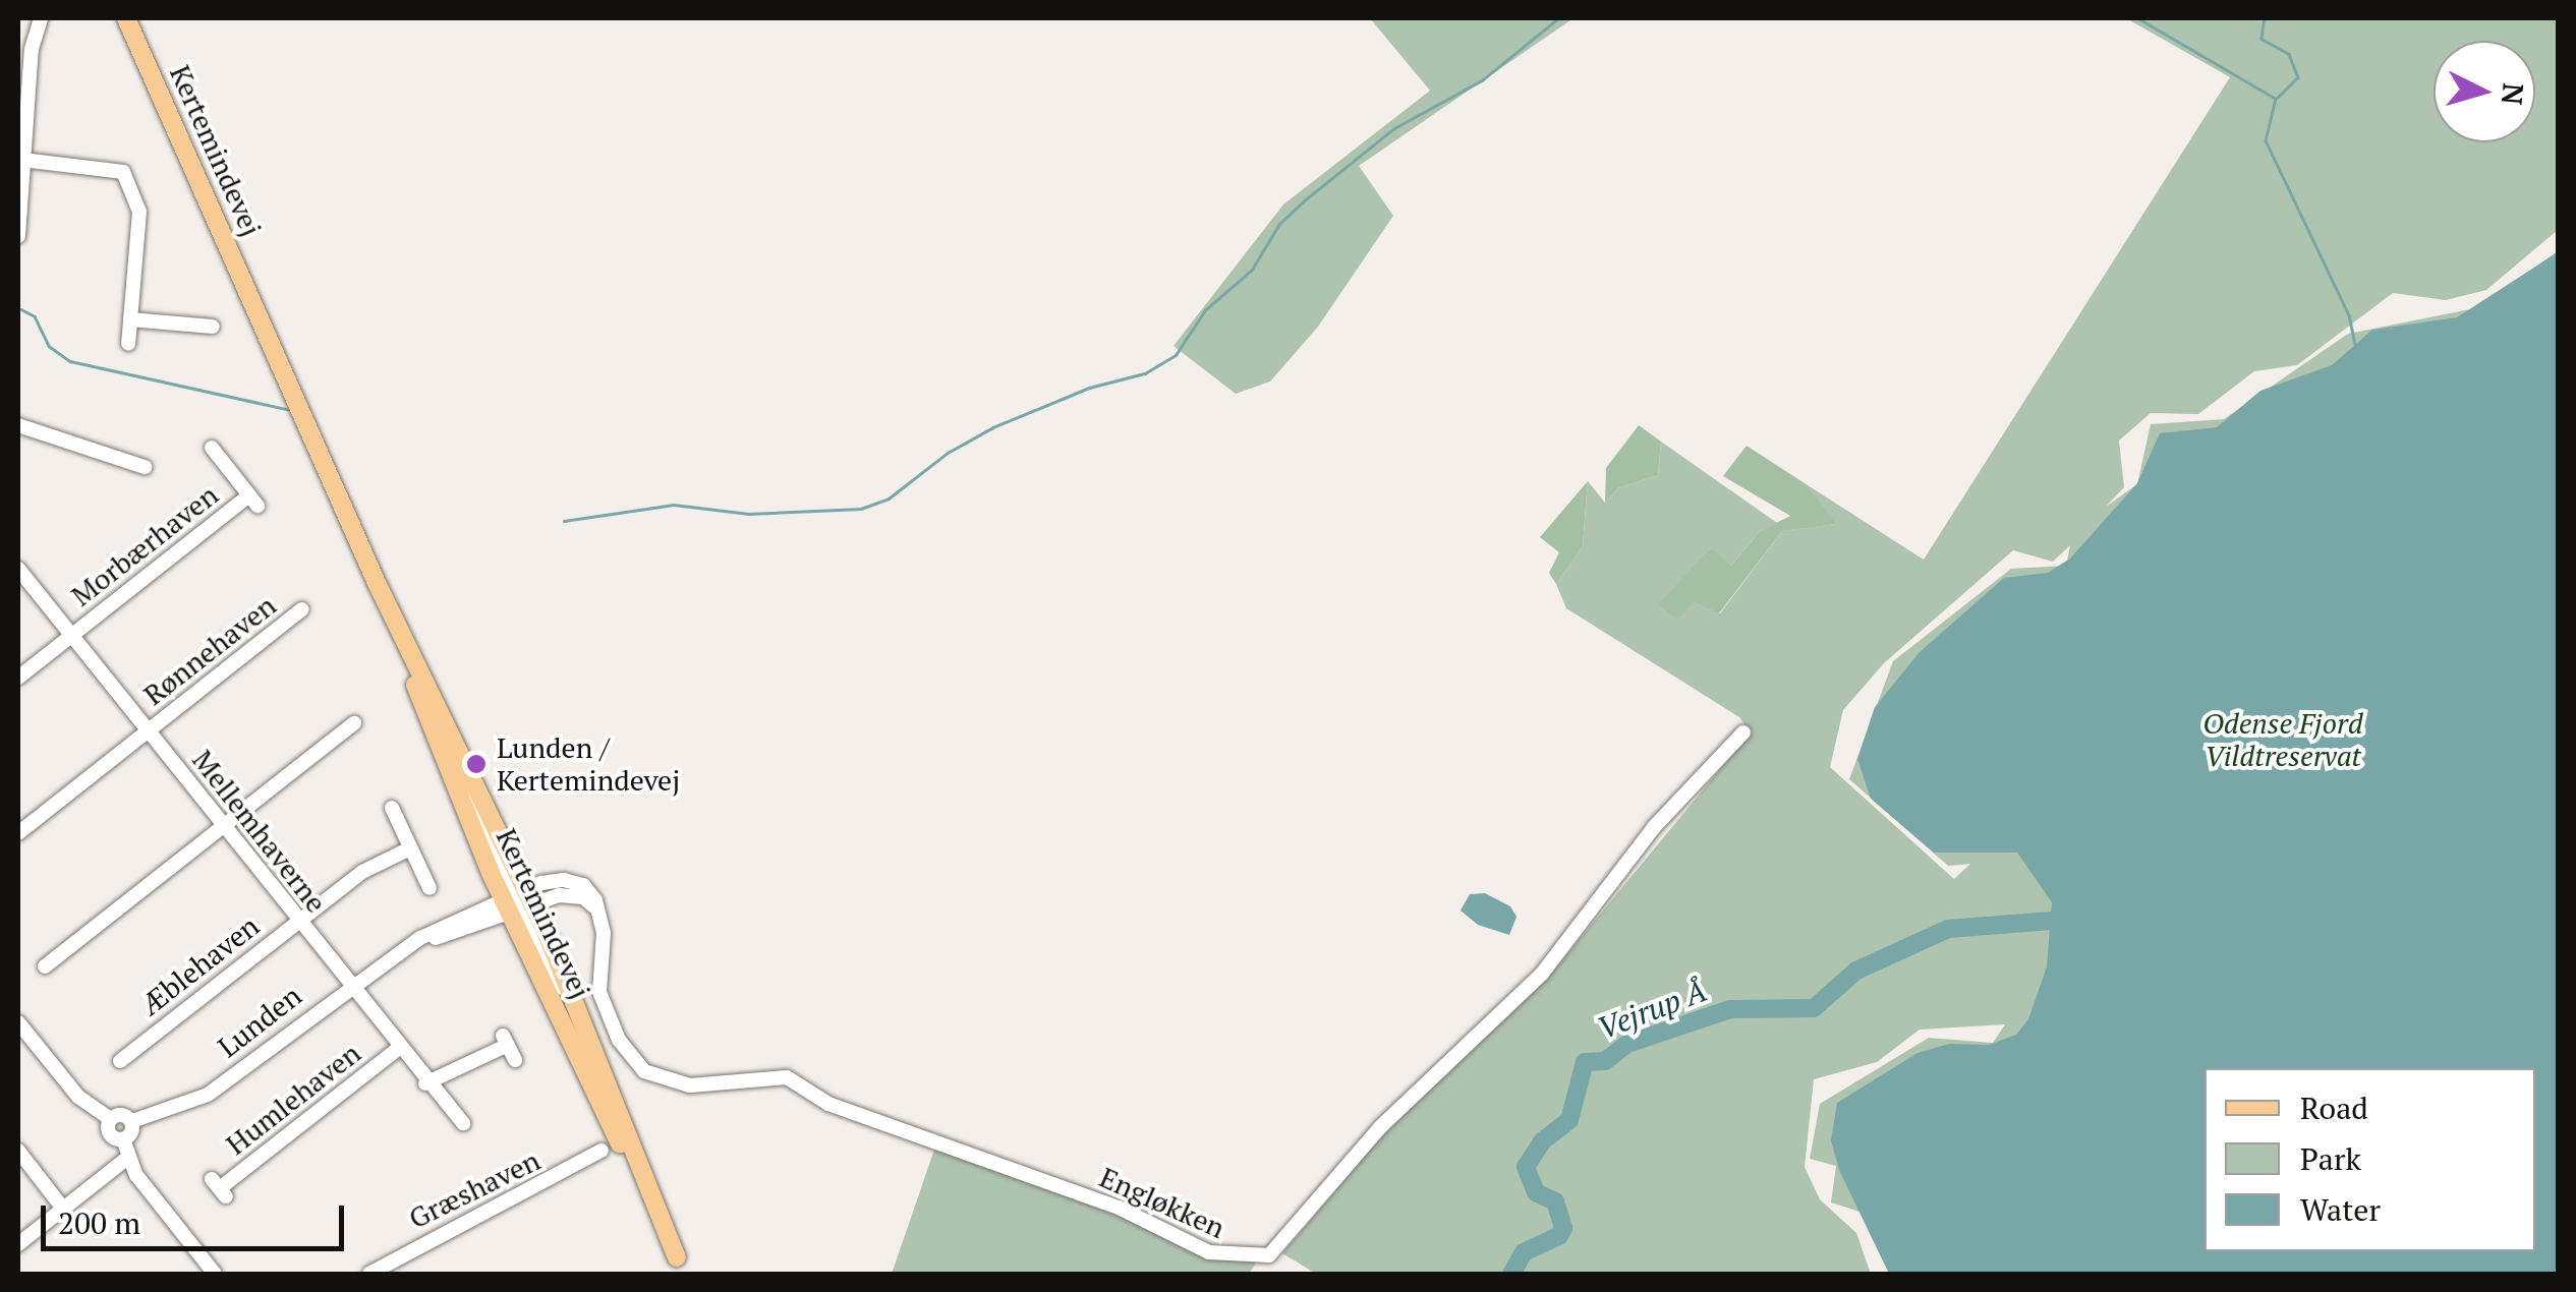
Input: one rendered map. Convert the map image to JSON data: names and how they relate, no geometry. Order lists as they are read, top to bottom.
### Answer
{
  "streets": {
    "main road": ["Kertemindevej"],
    "street": [
      "Morbærhaven",
      "Rønnehaven",
      "Mellemhaverne",
      "Æblehaven",
      "Lunden",
      "Humlehaven",
      "Græshaven",
      "Engløkken"
    ]
  },
  "crossings": [
    ["Kertemindevej", "Lunden"],
    ["Kertemindevej", "Engløkken"],
    ["Morbærhaven", "Mellemhaverne"],
    ["Rønnehaven", "Mellemhaverne"],
    ["Mellemhaverne", "Æblehaven"],
    ["Mellemhaverne", "Lunden"],
    ["Mellemhaverne", "Humlehaven"],
    ["Lunden", "Engløkken"]
  ],
  "water": ["Vejrup Å"],
  "parks": ["Odense Fjord Vildtreservat"],
  "places": ["Lunden / Kertemindevej"],
  "legend": ["Road", "Park", "Water"],
  "scale_bar": "200 m",
  "north": "right"
}
